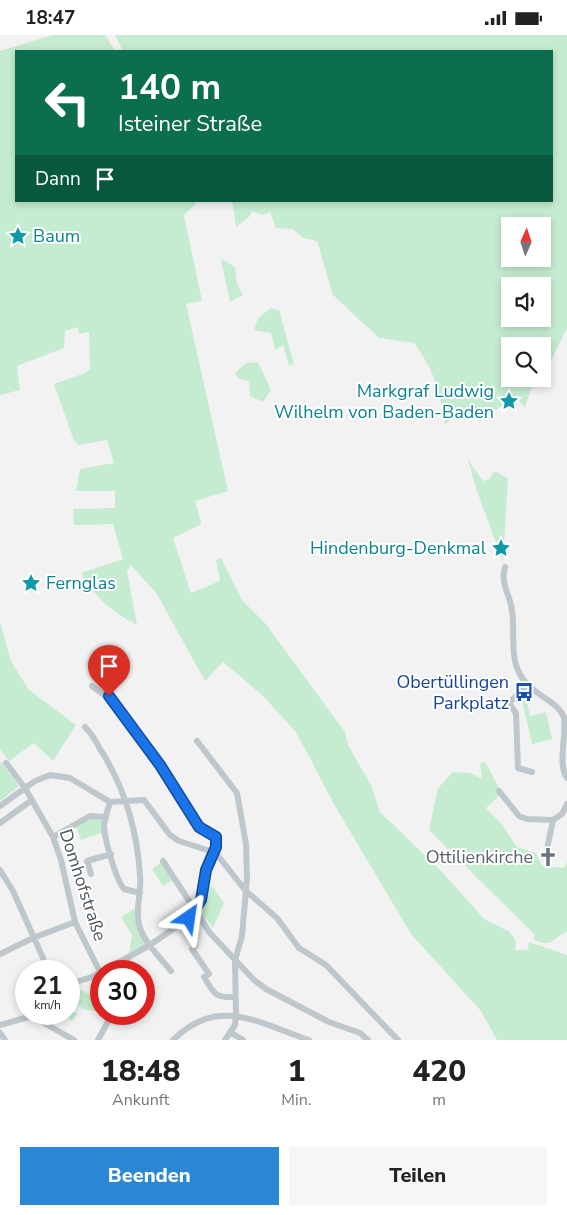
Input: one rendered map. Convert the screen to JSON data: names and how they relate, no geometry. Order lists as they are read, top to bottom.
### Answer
{
  "streets": {
    "street": ["Domhofstraße"]
  },
  "places": {
    "place": [
      "Baum",
      "Markgraf Ludwig Wilhelm von Baden-Baden",
      "Hindenburg-Denkmal",
      "Fernglas"
    ],
    "bus stop": ["Obertüllingen Parkplatz"],
    "church": ["Ottilienkirche"]
  },
  "north": "top",
  "page": {
    "status": "18:47",
    "turn": ["140 m", "Isteiner Straße"],
    "then": "Dann",
    "speed": "21 km/h",
    "limit": "30",
    "eta": [
      "18:48",
      "Ankunft",
      "1",
      "Min.",
      "420",
      "m"
    ],
    "buttons": ["Beenden", "Teilen"]
  }
}
